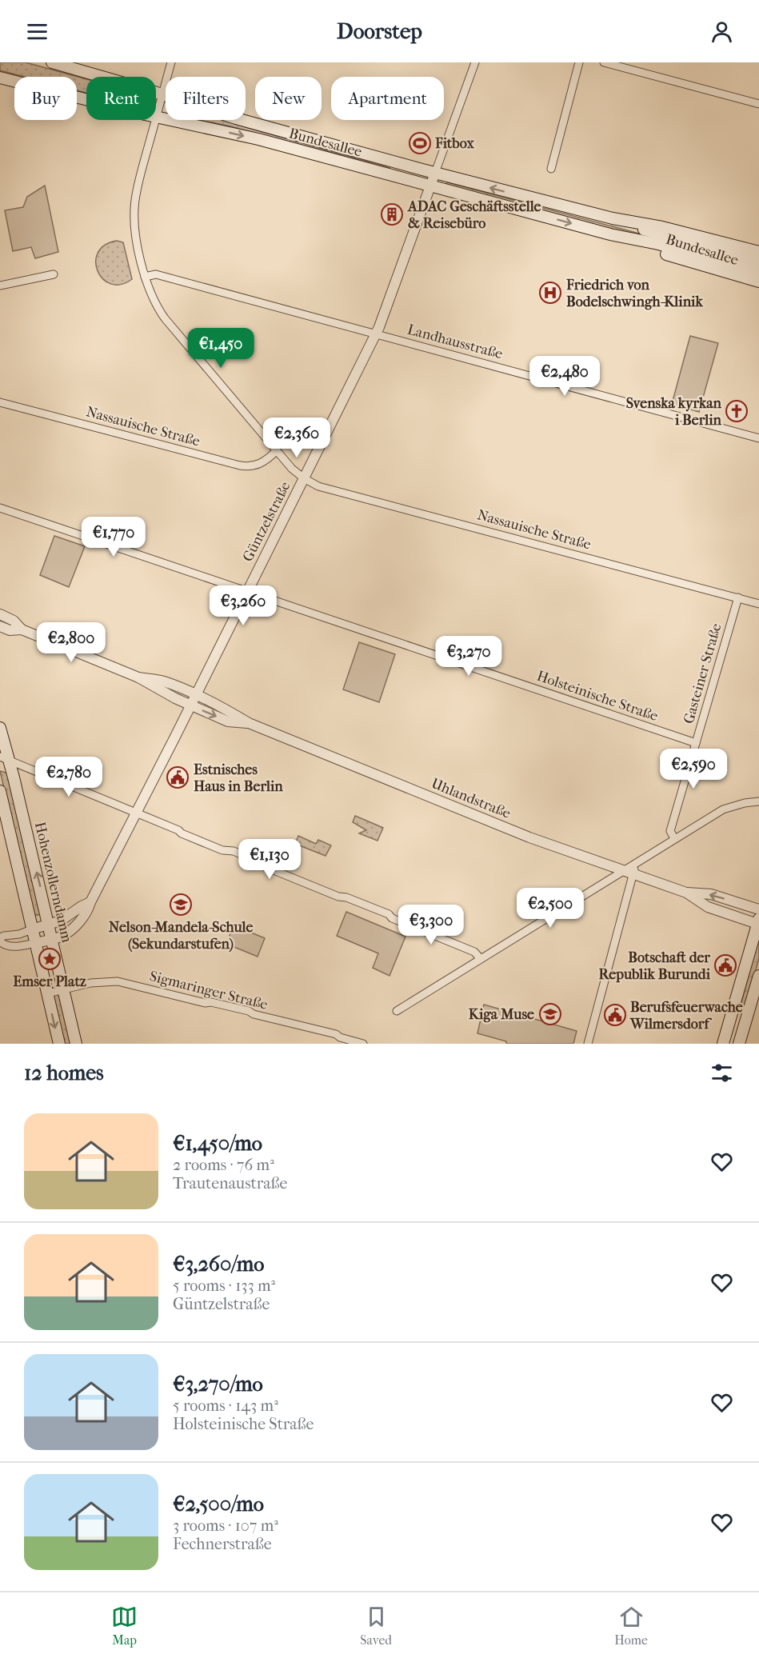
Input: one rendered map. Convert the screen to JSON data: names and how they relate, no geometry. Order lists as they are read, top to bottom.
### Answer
{
  "streets": {
    "main road": ["Bundesallee", "Hohenzollerndamm"],
    "street": [
      "Landhausstraße",
      "Nassauische Straße",
      "Güntzelstraße",
      "Gasteiner Straße",
      "Holsteinische Straße",
      "Uhlandstraße",
      "Sigmaringer Straße"
    ]
  },
  "crossings": [
    ["Bundesallee", "Nassauische Straße"],
    ["Bundesallee", "Güntzelstraße"],
    ["Landhausstraße", "Nassauische Straße"],
    ["Landhausstraße", "Güntzelstraße"],
    ["Nassauische Straße", "Güntzelstraße"],
    ["Nassauische Straße", "Gasteiner Straße"],
    ["Güntzelstraße", "Holsteinische Straße"],
    ["Güntzelstraße", "Uhlandstraße"],
    ["Güntzelstraße", "Hohenzollerndamm"],
    ["Gasteiner Straße", "Holsteinische Straße"],
    ["Hohenzollerndamm", "Sigmaringer Straße"]
  ],
  "places": {
    "sports": ["Fitbox"],
    "building": ["ADAC Geschäftsstelle & Reisebüro"],
    "hospital": ["Friedrich von Bodelschwingh-Klinik"],
    "church": ["Svenska kyrkan i Berlin"],
    "public building": ["Estnisches Haus in Berlin", "Botschaft der Republik Burundi", "Berufsfeuerwache Wilmersdorf"],
    "school or university": ["Nelson-Mandela-Schule (Sekundarstufen)", "Kiga Muse"],
    "place": ["Emser Platz"]
  },
  "page": {
    "header": "Doorstep",
    "chip": [
      "Buy",
      "Rent",
      "Filters",
      "New",
      "Apartment"
    ],
    "price": [
      "€1,450",
      "€2,480",
      "€2,360",
      "€1,770",
      "€3,260",
      "€2,800",
      "€3,270",
      "€2,590",
      "€2,780",
      "€1,130",
      "€2,500",
      "€3,300"
    ],
    "heading": "12 homes",
    "list": [
      {
        "name": "€1,450/mo",
        "note": "2 rooms · 76 m² · Trautenaustraße"
      },
      {
        "name": "€3,260/mo",
        "note": "5 rooms · 133 m² · Güntzelstraße"
      },
      {
        "name": "€3,270/mo",
        "note": "5 rooms · 143 m² · Holsteinische Straße"
      },
      {
        "name": "€2,500/mo",
        "note": "3 rooms · 107 m² · Fechnerstraße"
      }
    ],
    "tabs": ["Map", "Saved", "Home"]
  }
}
